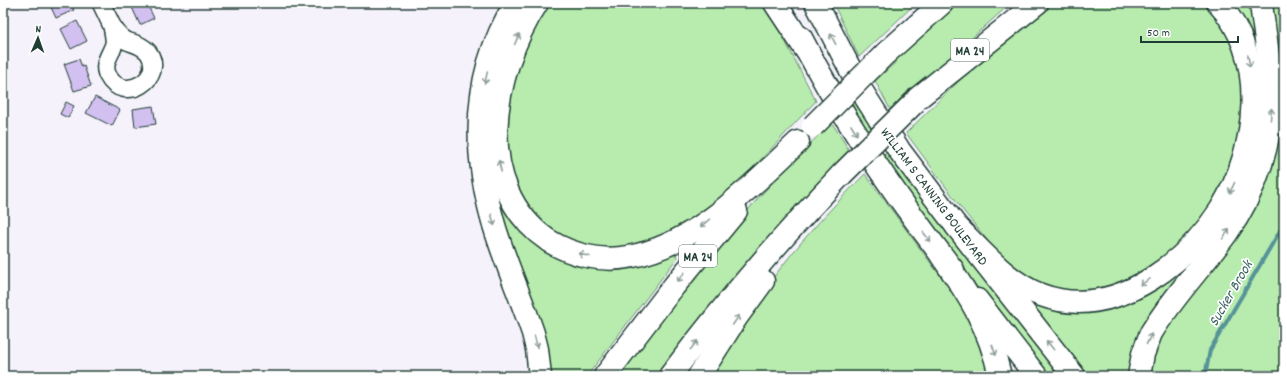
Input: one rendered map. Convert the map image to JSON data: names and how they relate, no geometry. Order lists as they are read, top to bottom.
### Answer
{
  "streets": {
    "main road": ["MA 24", "WILLIAM S CANNING BOULEVARD"]
  },
  "water": ["Sucker Brook"],
  "scale_bar": "50 m",
  "north": "top"
}
